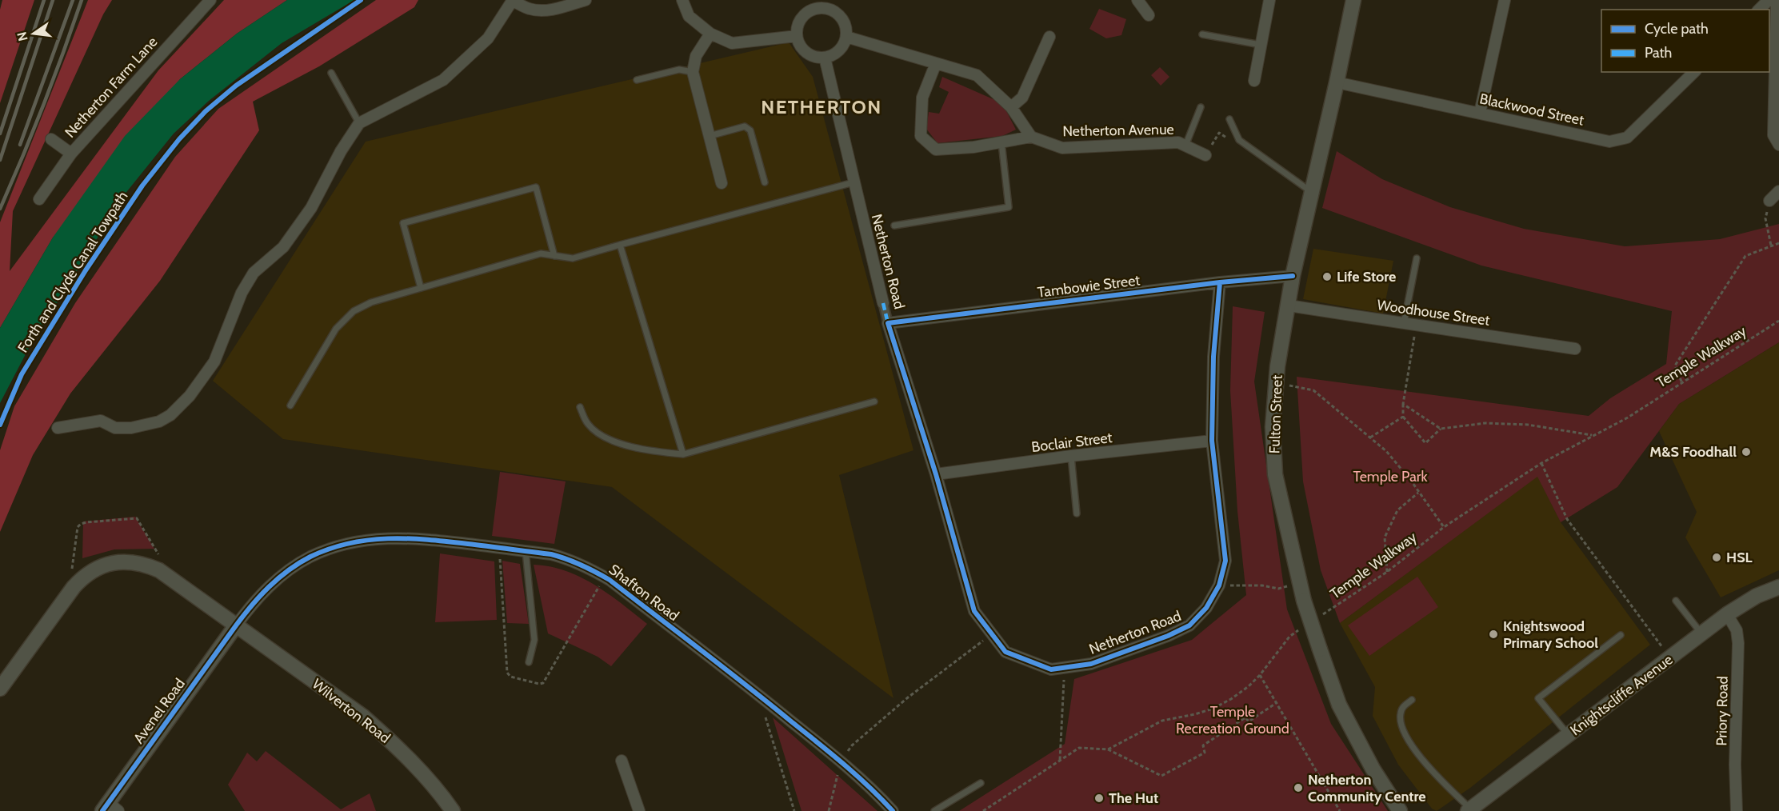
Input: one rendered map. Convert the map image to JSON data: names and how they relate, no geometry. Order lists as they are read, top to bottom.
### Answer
{
  "streets": {
    "street": [
      "Netherton Farm Lane",
      "Blackwood Street",
      "Netherton Avenue",
      "Netherton Road",
      "Tambowie Street",
      "Woodhouse Street",
      "Fulton Street",
      "Boclair Street",
      "Shafton Road",
      "Knightscliffe Avenue",
      "Avenel Road",
      "Wilverton Road",
      "Priory Road"
    ],
    "path": ["Temple Walkway"],
    "cycle path": ["Forth and Clyde Canal Towpath"]
  },
  "crossings": [
    ["Blackwood Street", "Fulton Street"],
    ["Netherton Road", "Tambowie Street"],
    ["Netherton Road", "Boclair Street"],
    ["Tambowie Street", "Fulton Street"],
    ["Woodhouse Street", "Fulton Street"],
    ["Shafton Road", "Avenel Road"],
    ["Shafton Road", "Wilverton Road"],
    ["Knightscliffe Avenue", "Priory Road"],
    ["Avenel Road", "Wilverton Road"]
  ],
  "districts": ["NETHERTON"],
  "parks": ["Temple Park", "Temple Recreation Ground"],
  "places": [
    "Life Store",
    "M&S Foodhall",
    "HSL",
    "Knightswood Primary School",
    "Netherton Community Centre",
    "The Hut"
  ],
  "legend": ["Cycle path", "Path"],
  "north": "left"
}
